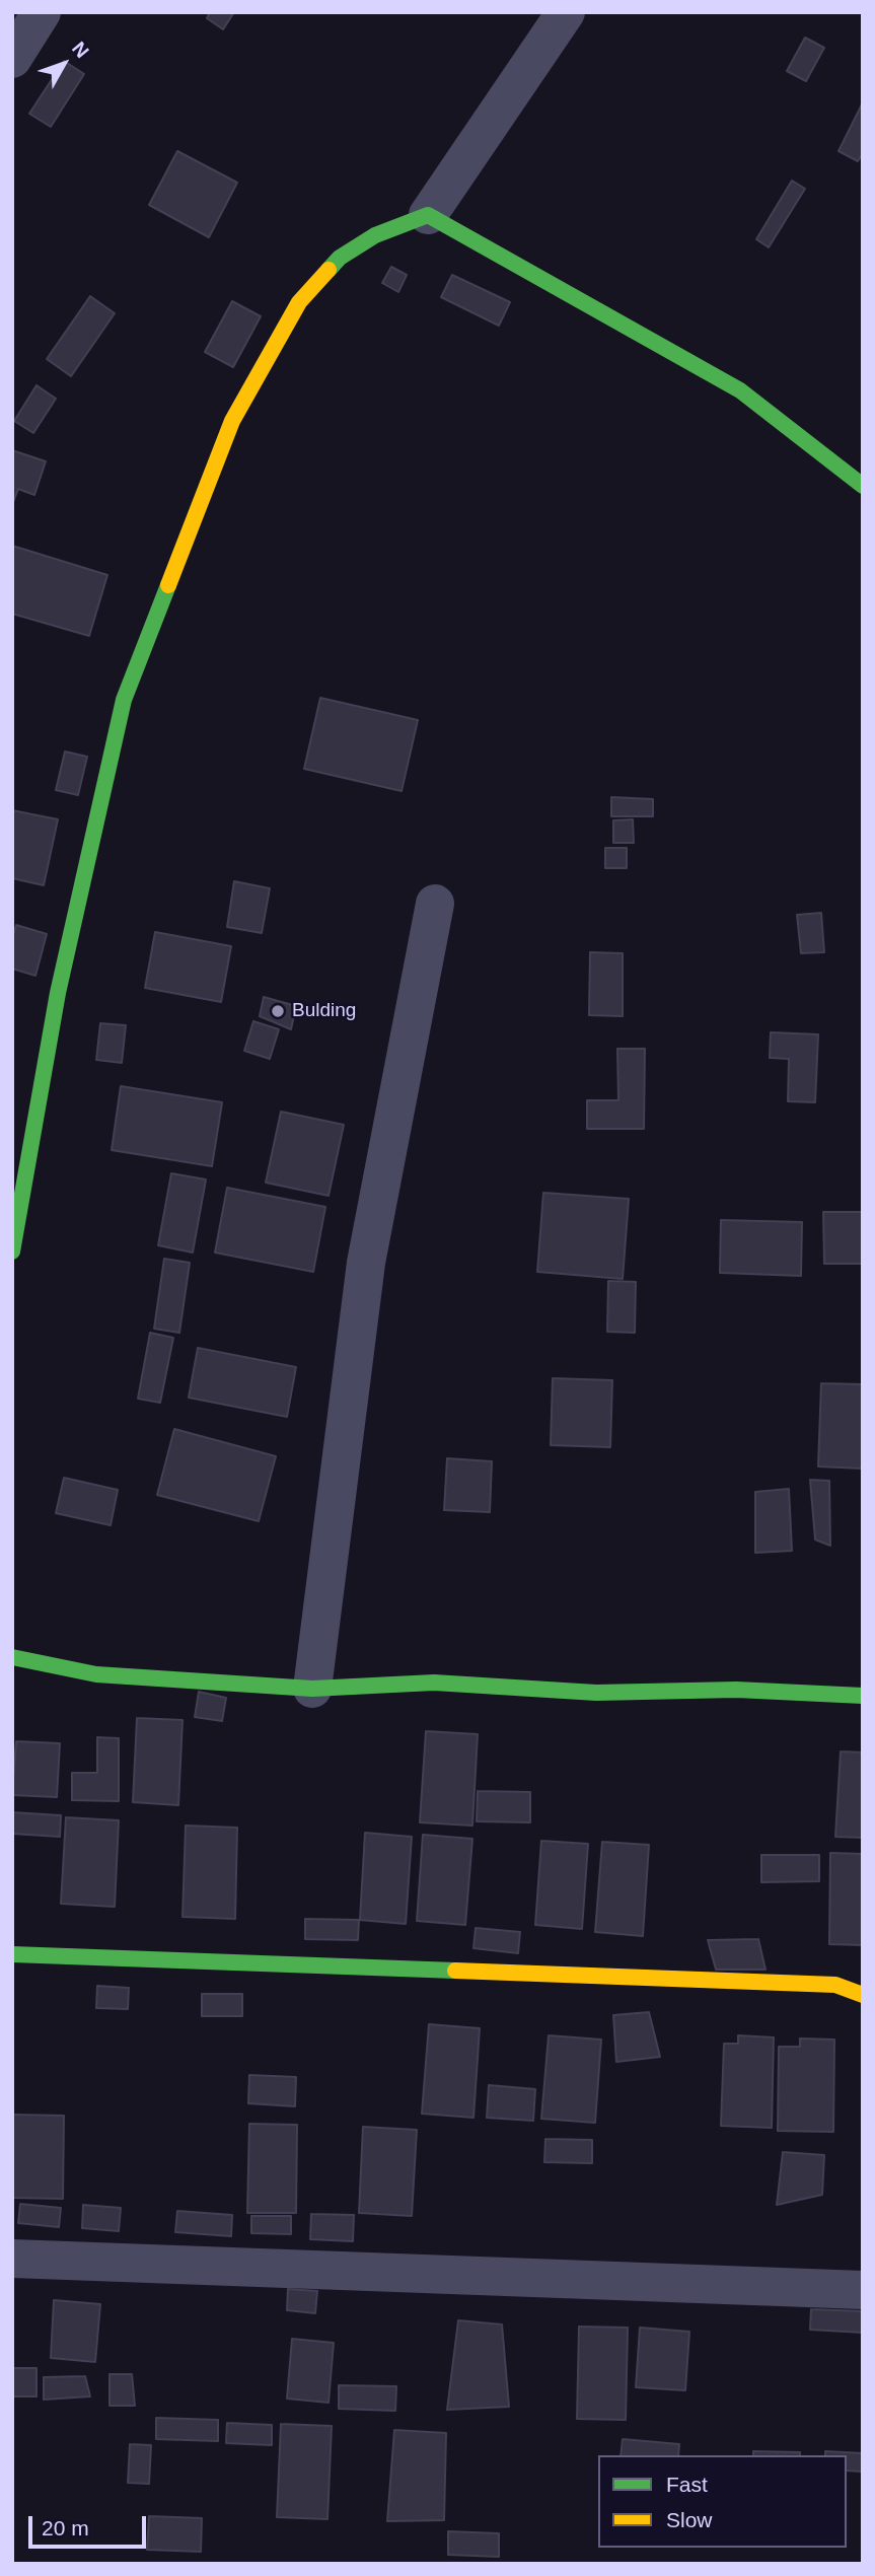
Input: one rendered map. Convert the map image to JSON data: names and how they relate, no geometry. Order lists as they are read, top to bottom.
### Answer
{
  "places": ["Bulding"],
  "legend": ["Fast", "Slow"],
  "scale_bar": "20 m",
  "north": "top right"
}
